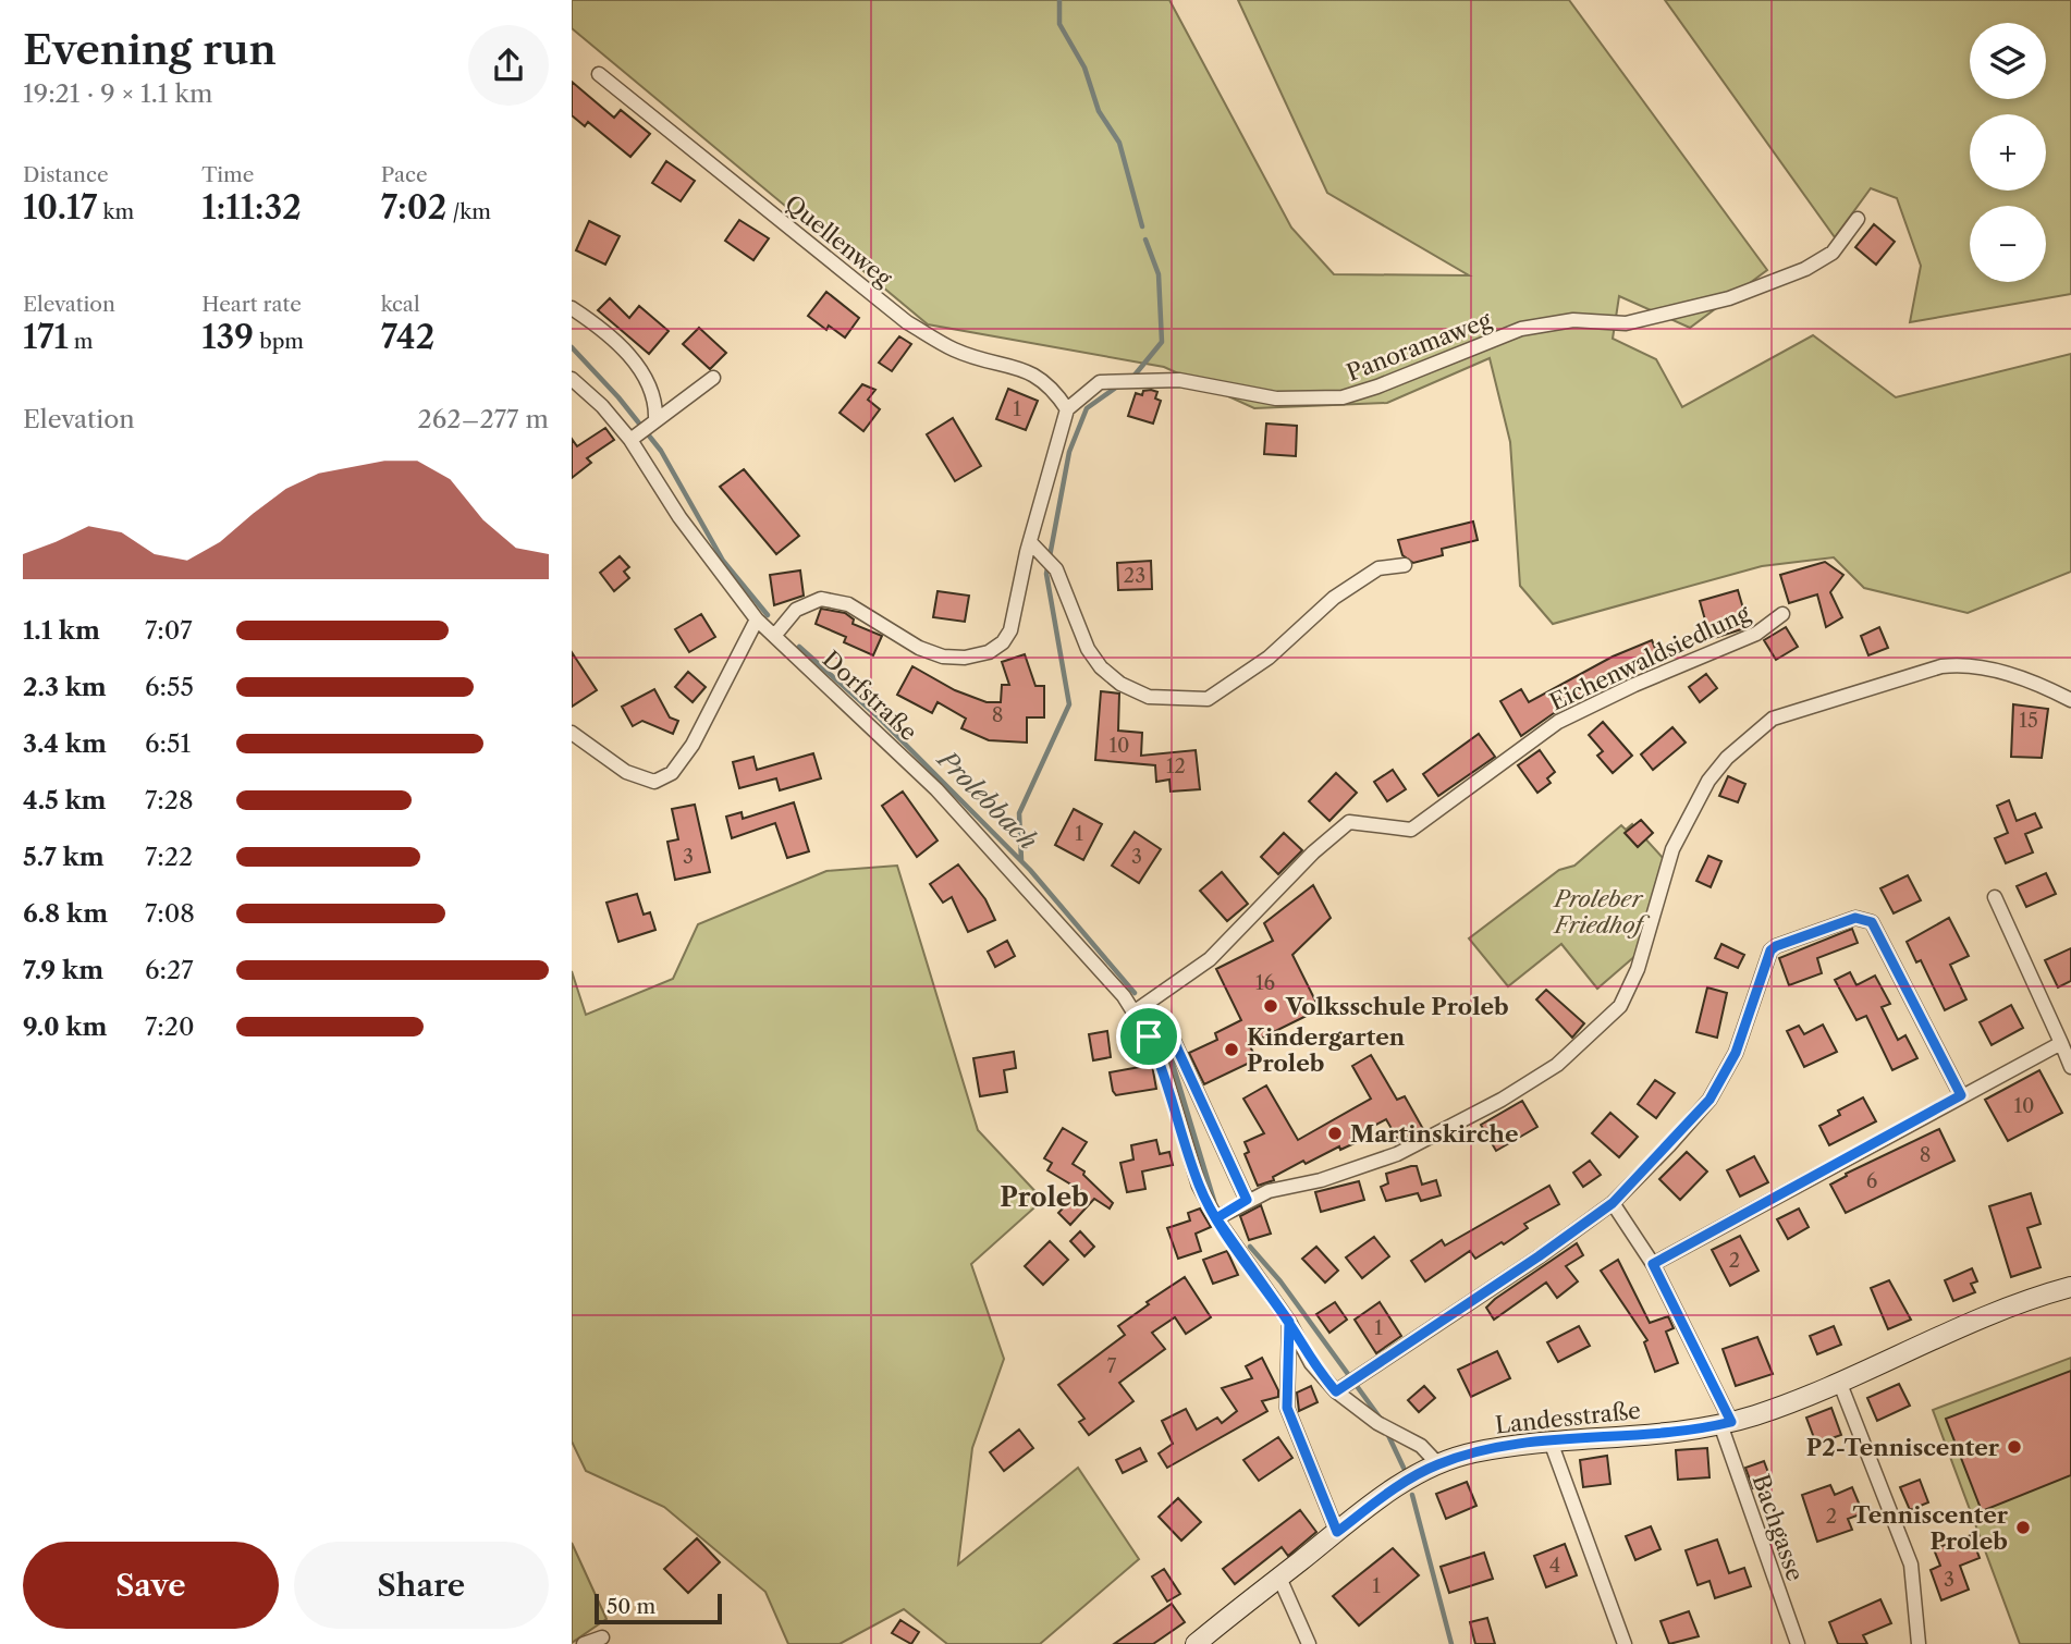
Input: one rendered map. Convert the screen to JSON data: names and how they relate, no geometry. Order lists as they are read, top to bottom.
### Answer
{
  "streets": {
    "main road": ["Landesstraße"],
    "street": [
      "Quellenweg",
      "Panoramaweg",
      "Eichenwaldsiedlung",
      "Dorfstraße",
      "Bachgasse"
    ]
  },
  "crossings": [
    ["Quellenweg", "Panoramaweg"],
    ["Eichenwaldsiedlung", "Dorfstraße"],
    ["Dorfstraße", "Landesstraße"],
    ["Landesstraße", "Bachgasse"]
  ],
  "districts": ["Proleb"],
  "water": ["Prolebbach"],
  "parks": ["Proleber Friedhof"],
  "places": [
    "Volksschule Proleb",
    "Kindergarten Proleb",
    "Martinskirche",
    "P2-Tenniscenter",
    "Tenniscenter Proleb"
  ],
  "house_numbers": [
    "1",
    "23",
    "8",
    "15",
    "10",
    "12",
    "1",
    "3",
    "3",
    "16",
    "10",
    "8",
    "6",
    "2",
    "1",
    "7",
    "2",
    "4",
    "3",
    "1"
  ],
  "scale_bar": "50 m",
  "page": {
    "heading": ["Evening run", "19:21 · 9 × 1.1 km"],
    "map_buttons": ["+", "−"],
    "stats": [
      ["Distance", "10.17 km"],
      ["Time", "1:11:32"],
      ["Pace", "7:02 /km"],
      ["Elevation", "171 m"],
      ["Heart rate", "139 bpm"],
      ["kcal", "742"]
    ],
    "chart": ["Elevation", "262–277 m"],
    "list": [
      {
        "name": "1.1 km",
        "note": "7:07"
      },
      {
        "name": "2.3 km",
        "note": "6:55"
      },
      {
        "name": "3.4 km",
        "note": "6:51"
      },
      {
        "name": "4.5 km",
        "note": "7:28"
      },
      {
        "name": "5.7 km",
        "note": "7:22"
      },
      {
        "name": "6.8 km",
        "note": "7:08"
      },
      {
        "name": "7.9 km",
        "note": "6:27"
      },
      {
        "name": "9.0 km",
        "note": "7:20"
      }
    ],
    "buttons": ["Save", "Share"],
    "scale": "50 m"
  }
}
